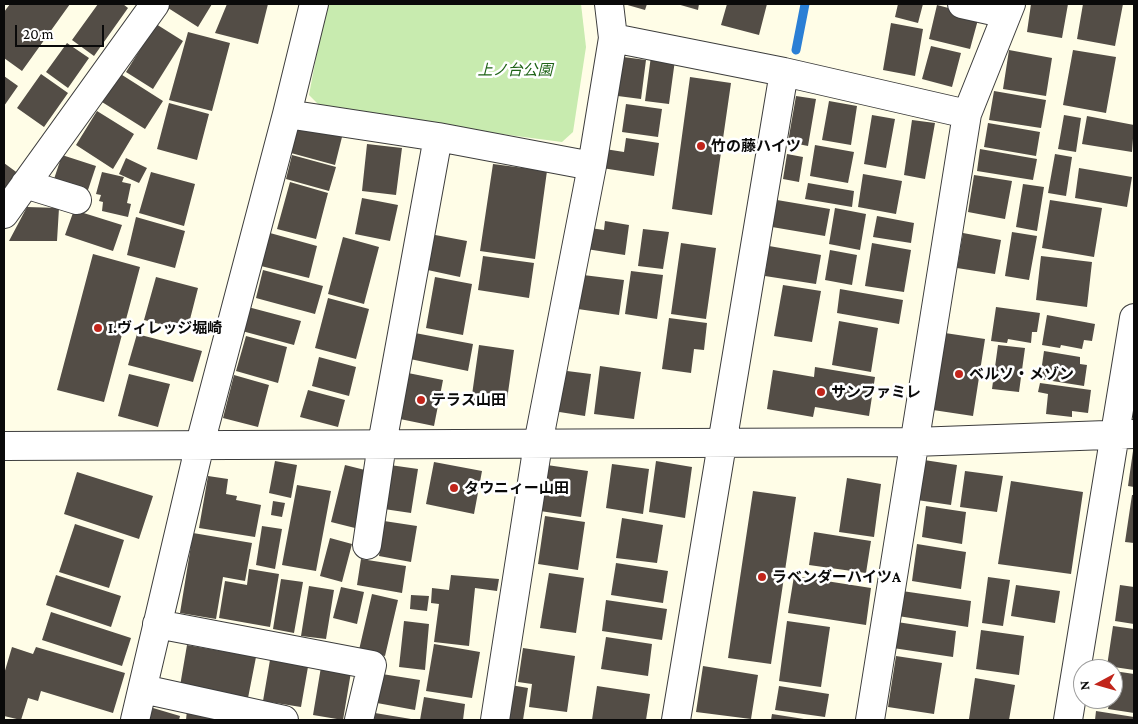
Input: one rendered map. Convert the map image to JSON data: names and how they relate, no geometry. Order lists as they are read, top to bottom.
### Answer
{
  "parks": ["上ノ台公園"],
  "places": [
    "竹の藤ハイツ",
    "I.ヴィレッジ堀崎",
    "ベルソ・メゾン",
    "サンファミレ",
    "テラス山田",
    "タウニィー山田",
    "ラベンダーハイツA"
  ],
  "scale_bar": "20 m",
  "north": "left"
}
